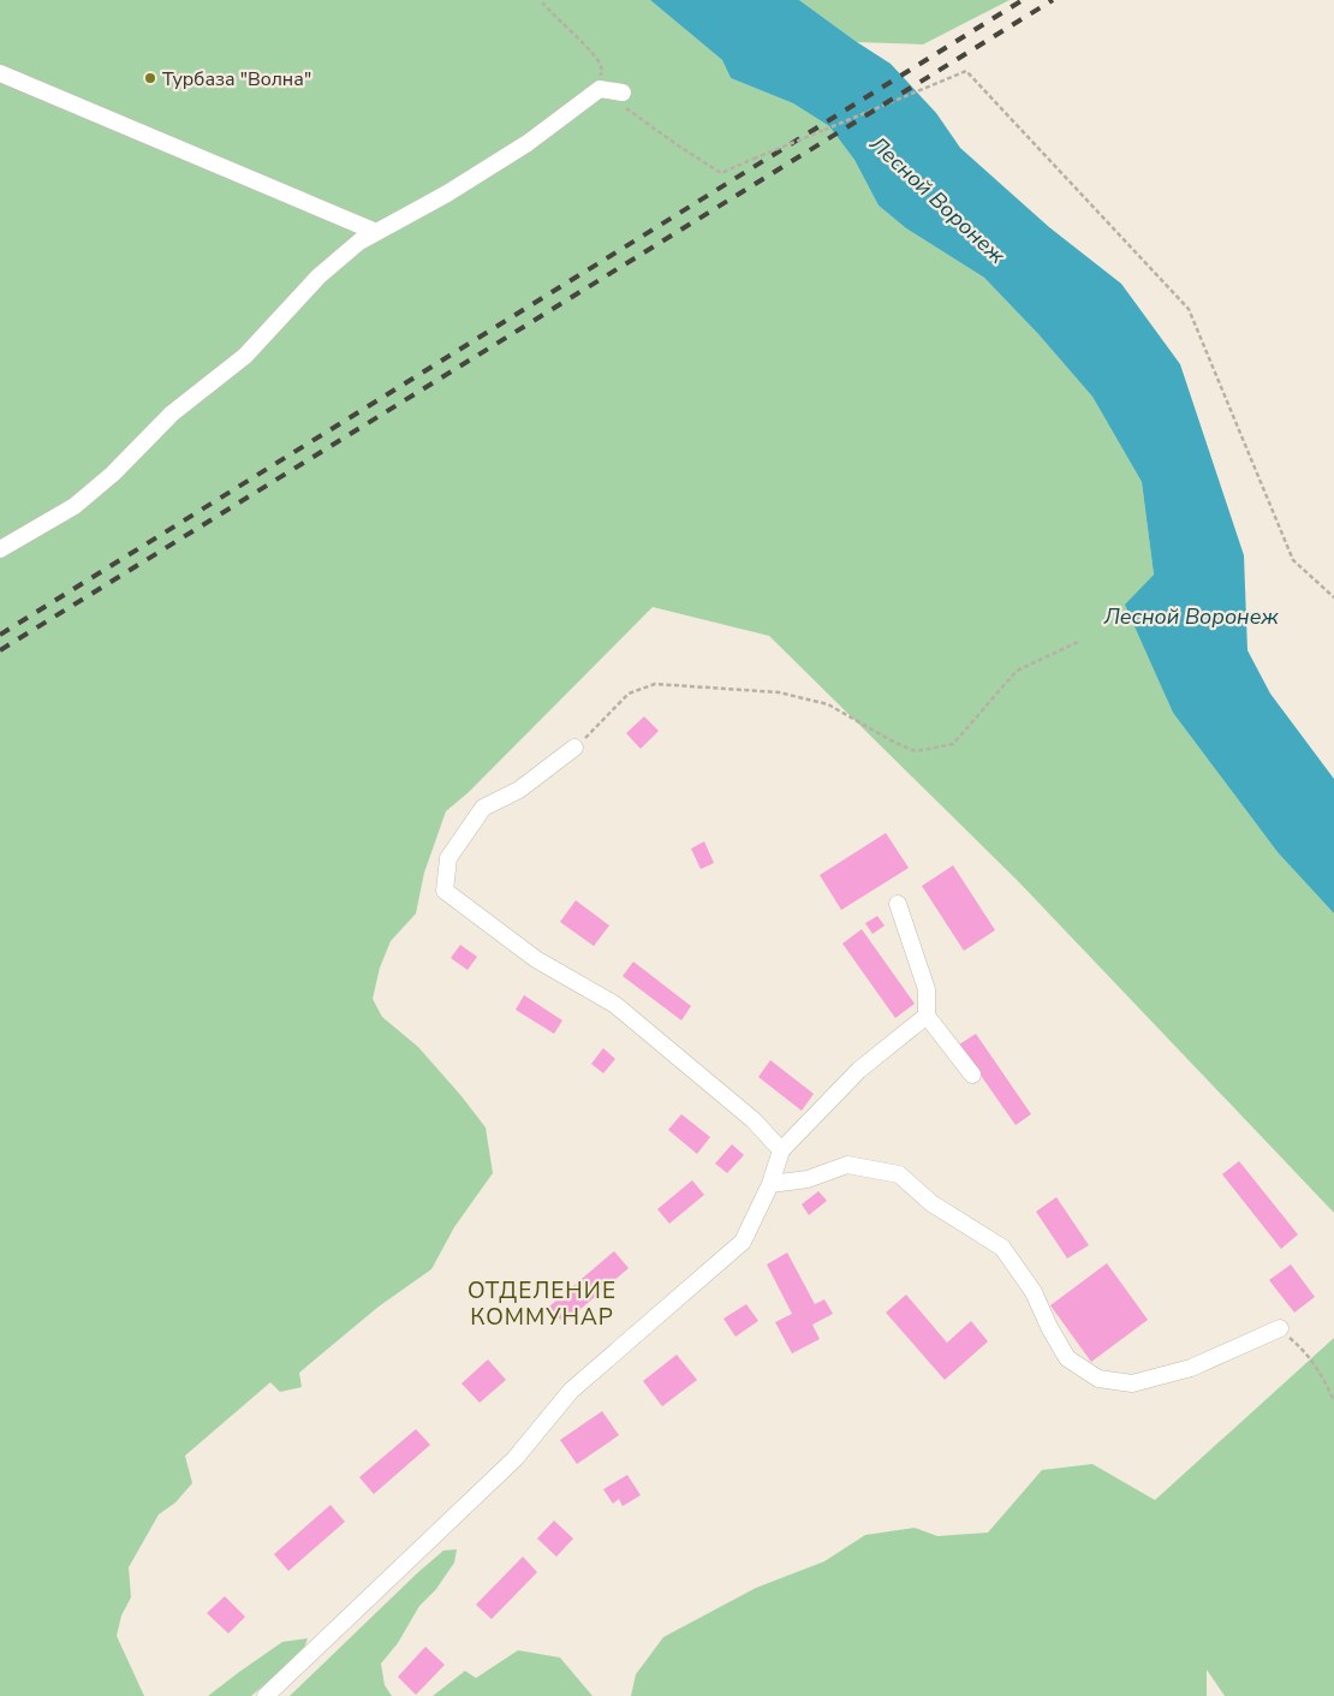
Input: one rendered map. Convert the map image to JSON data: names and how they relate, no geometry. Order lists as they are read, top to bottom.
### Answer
{
  "districts": ["ОТДЕЛЕНИЕ КОММУНАР"],
  "water": ["Лесной Воронеж"],
  "places": ["Турбаза \"Волна\""]
}
